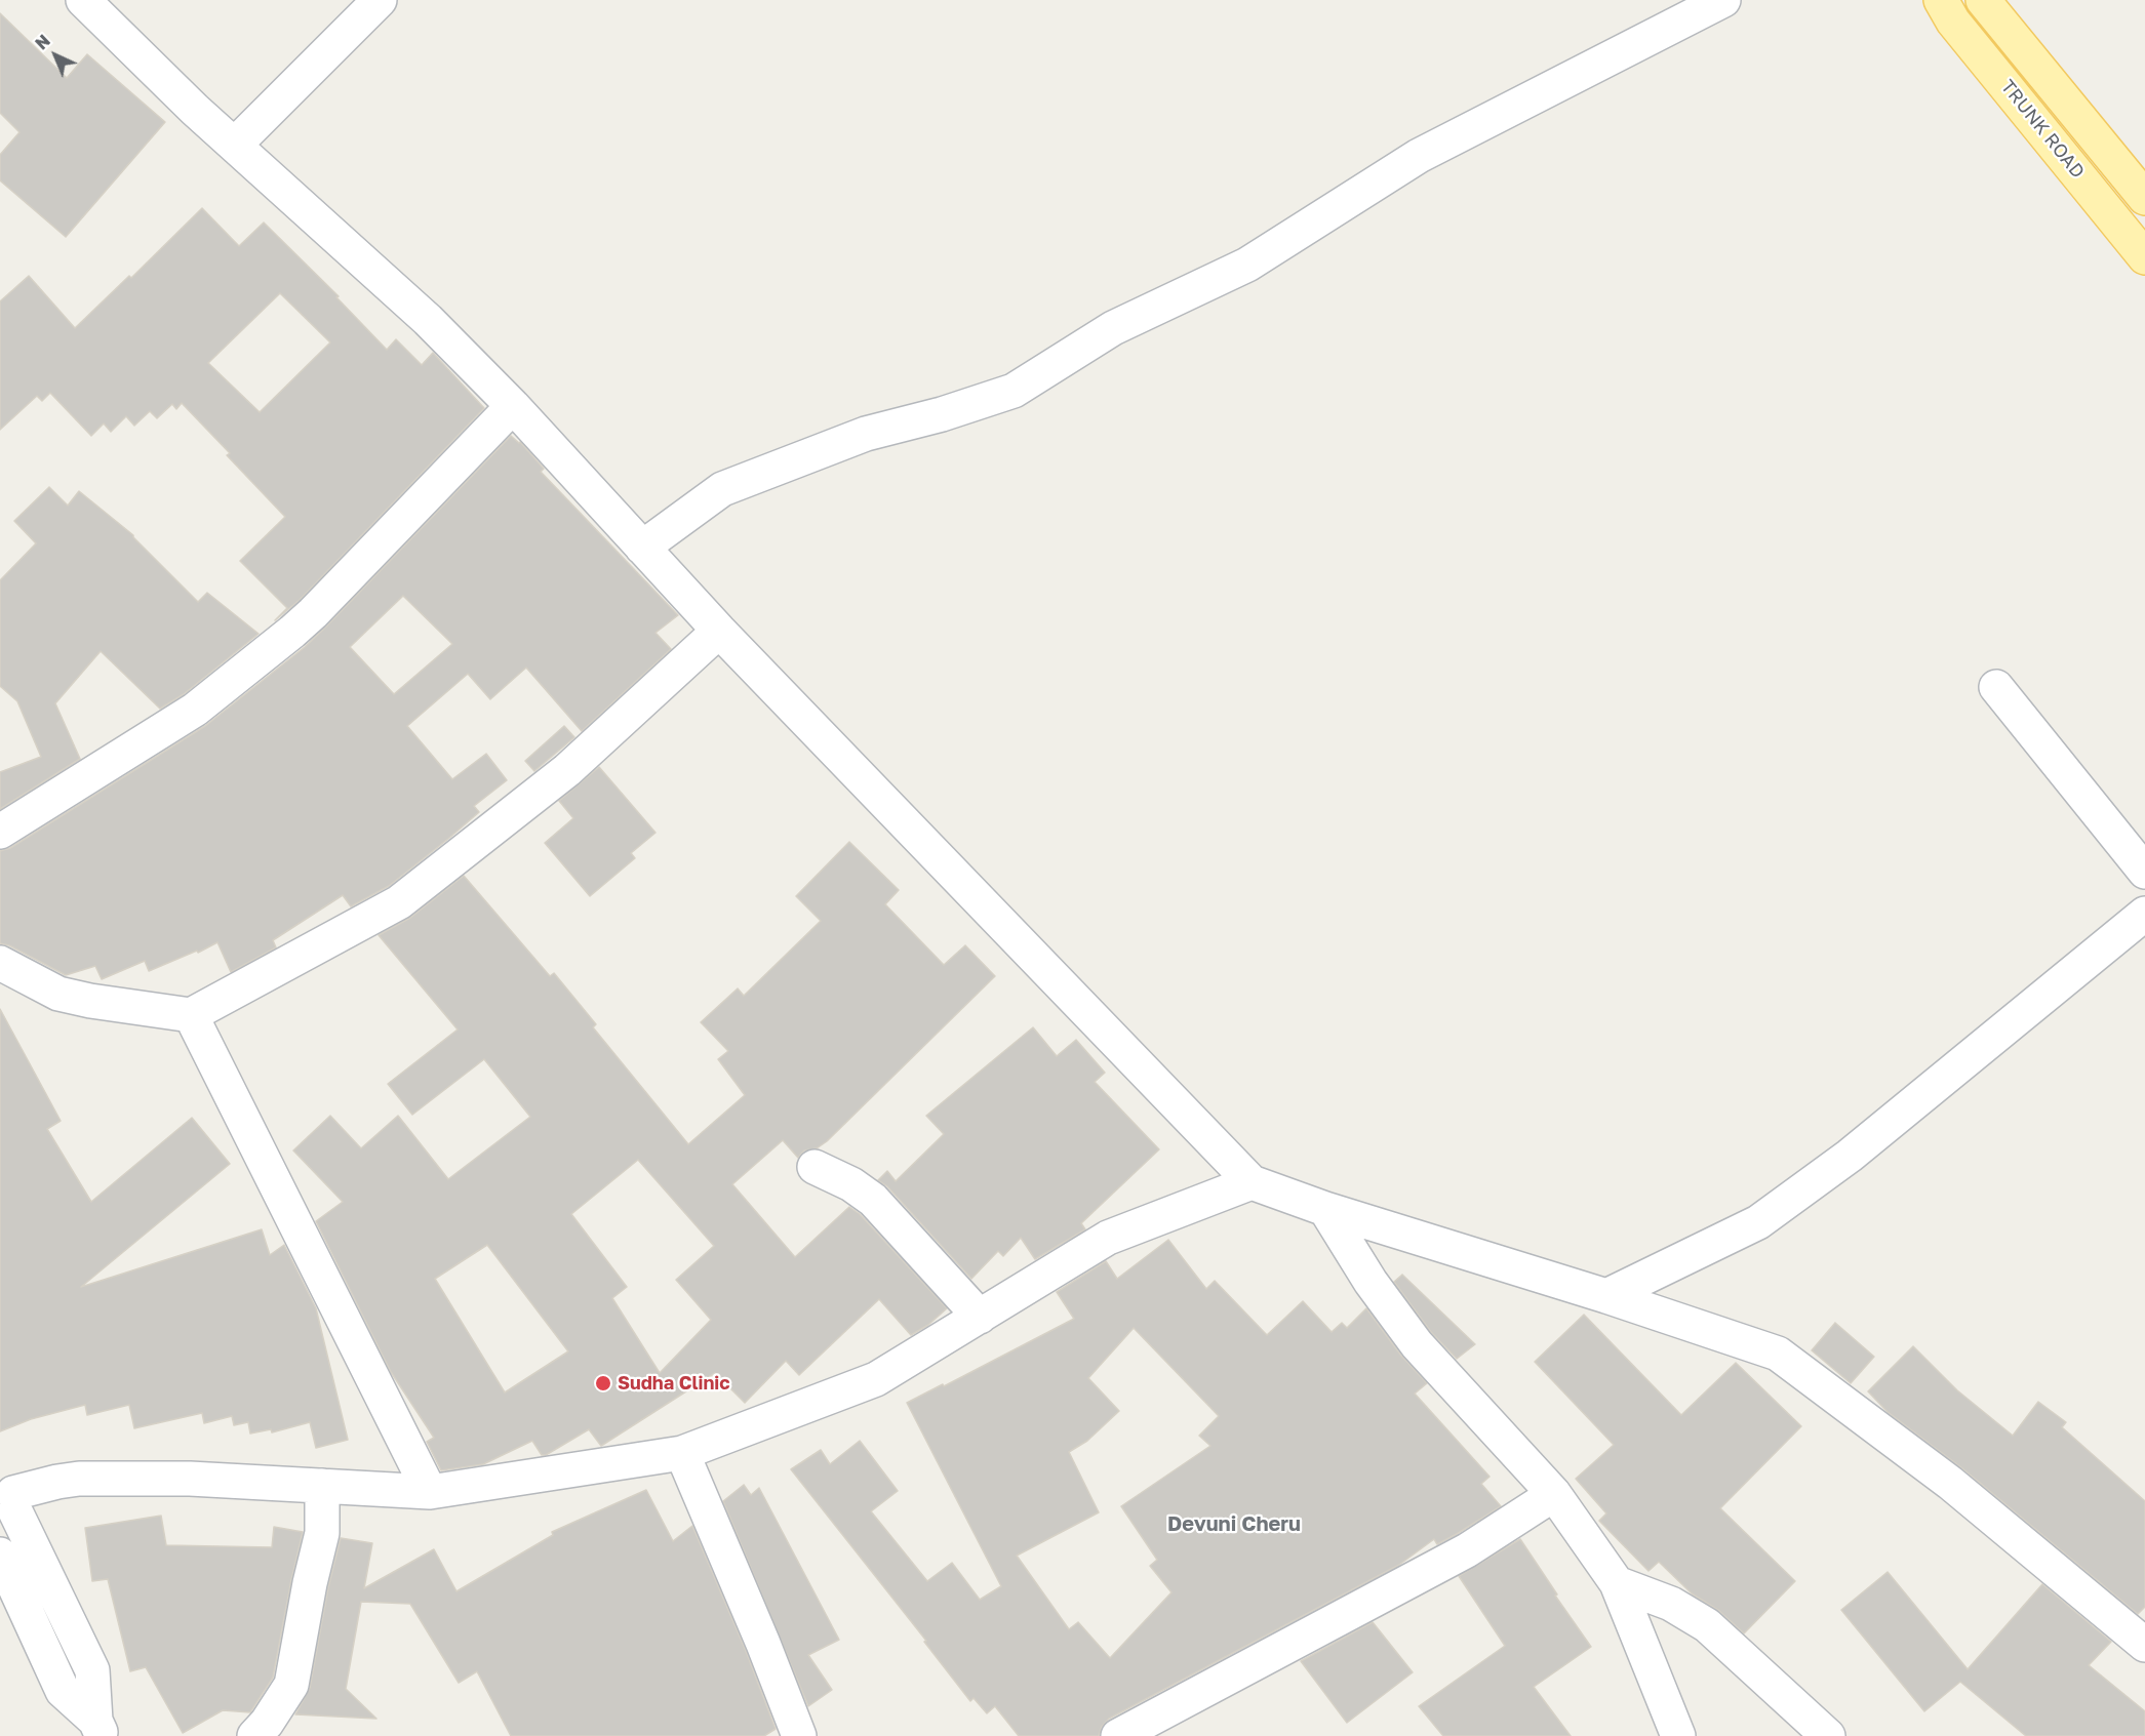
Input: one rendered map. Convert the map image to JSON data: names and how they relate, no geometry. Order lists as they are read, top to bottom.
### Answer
{
  "streets": {
    "main road": ["TRUNK ROAD"]
  },
  "districts": ["Devuni Cheru"],
  "places": ["Sudha Clinic"],
  "north": "top left"
}
